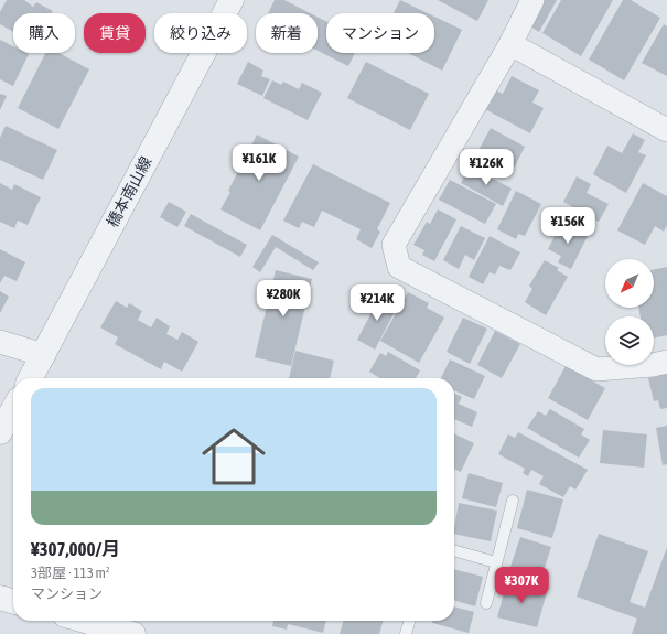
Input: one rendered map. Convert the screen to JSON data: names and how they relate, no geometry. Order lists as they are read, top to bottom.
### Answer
{
  "streets": {
    "street": ["橋本南山線"]
  },
  "north": "bottom left",
  "page": {
    "chip": [
      "購入",
      "賃貸",
      "絞り込み",
      "新着",
      "マンション"
    ],
    "price": [
      "¥161K",
      "¥126K",
      "¥156K",
      "¥280K",
      "¥214K",
      "¥307K"
    ],
    "list": [
      {
        "name": "¥307,000/月",
        "note": "3部屋 · 113 m² · マンション"
      }
    ]
  }
}
